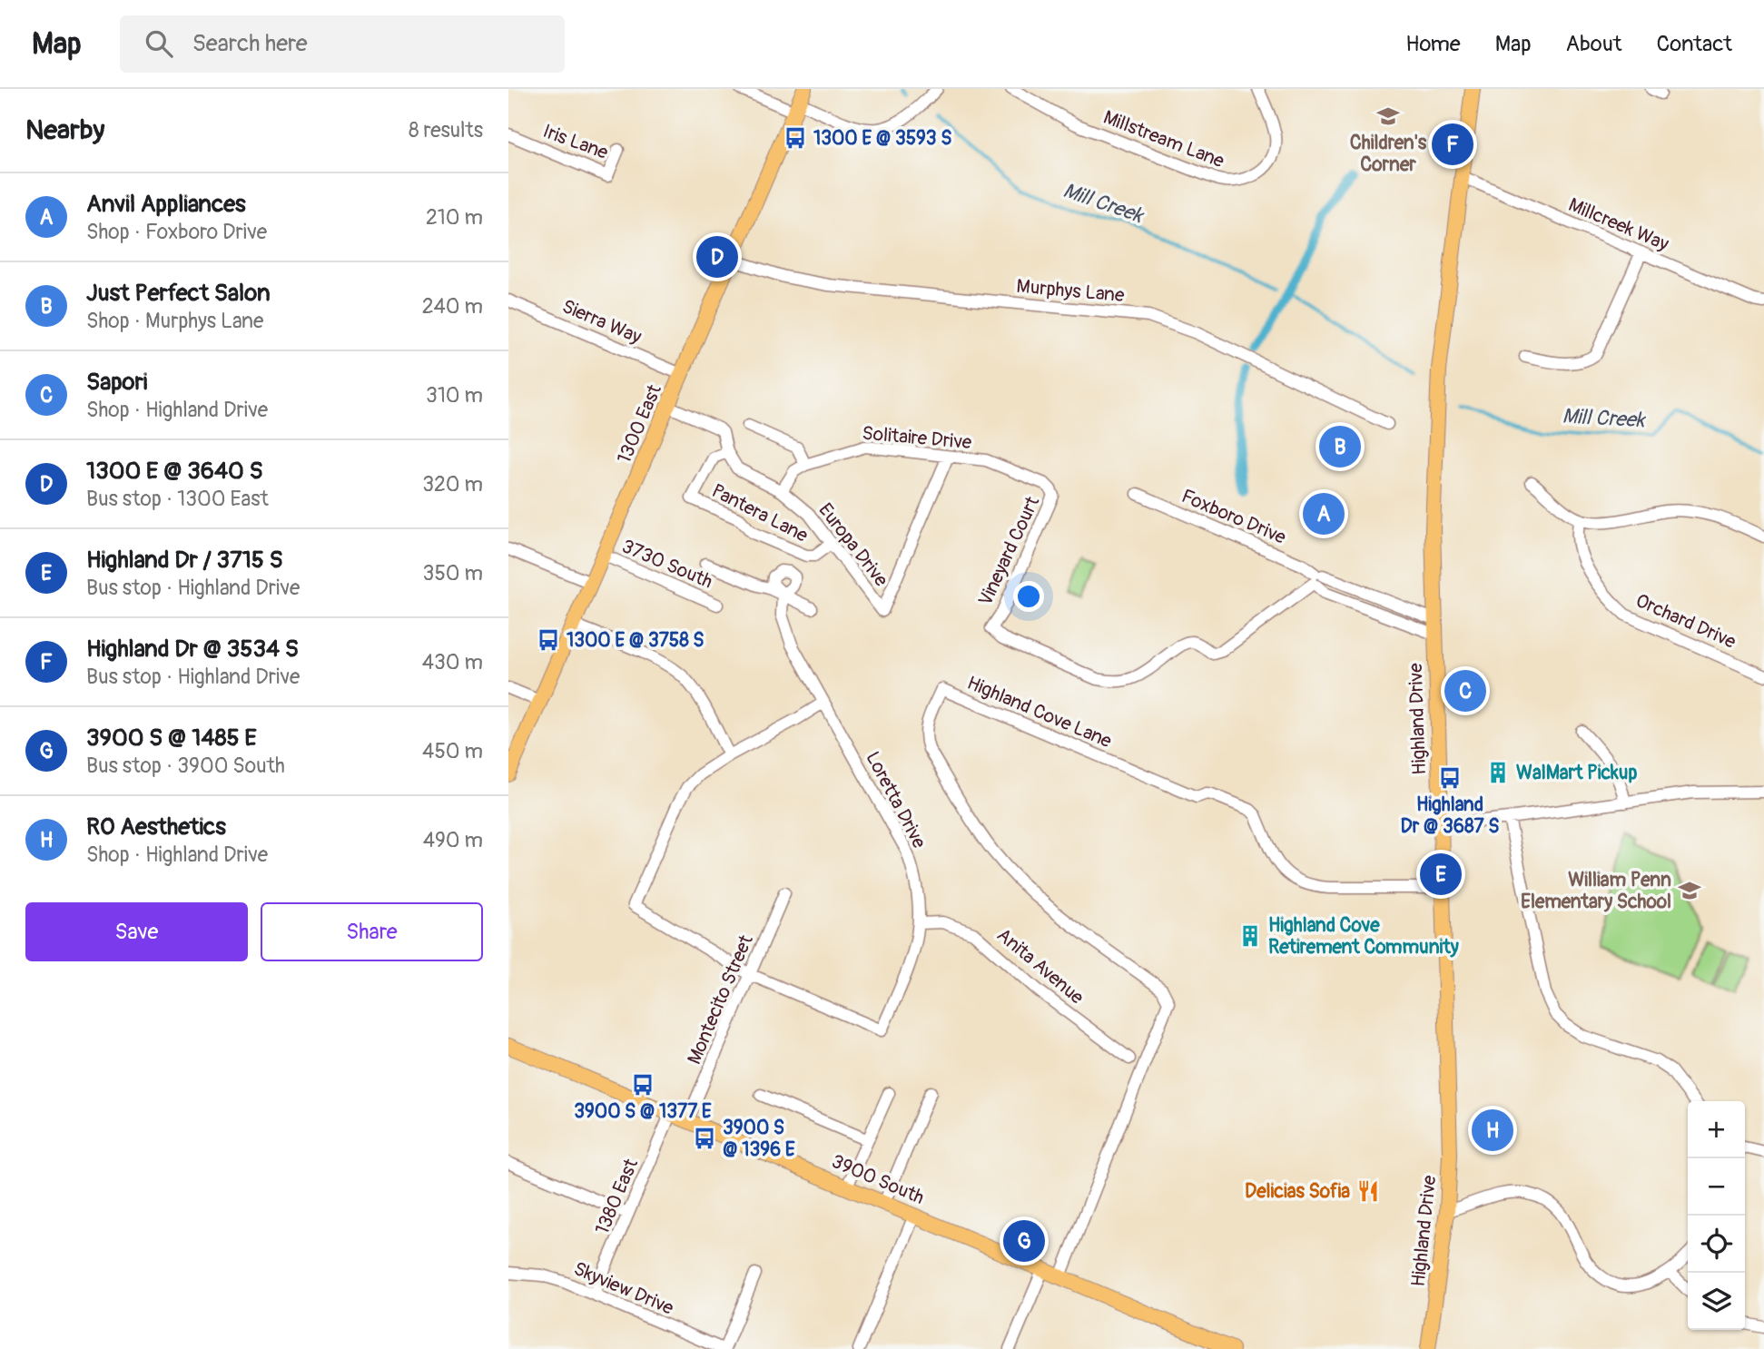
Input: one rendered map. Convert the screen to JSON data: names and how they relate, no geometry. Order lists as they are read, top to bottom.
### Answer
{
  "streets": {
    "main road": ["1300 East", "Highland Drive", "3900 South"],
    "street": [
      "Millstream Lane",
      "Iris Lane",
      "Millcreek Way",
      "Murphys Lane",
      "Sierra Way",
      "Solitaire Drive",
      "Pantera Lane",
      "Foxboro Drive",
      "Europa Drive",
      "Vineyard Court",
      "3730 South",
      "Orchard Drive",
      "Highland Cove Lane",
      "Loretta Drive",
      "Anita Avenue",
      "Montecito Street",
      "1380 East",
      "Skyview Drive"
    ]
  },
  "crossings": [
    ["Millcreek Way", "Highland Drive"],
    ["Murphys Lane", "1300 East"],
    ["Sierra Way", "1300 East"],
    ["1300 East", "Europa Drive"],
    ["1300 East", "3730 South"],
    ["Solitaire Drive", "Europa Drive"],
    ["Solitaire Drive", "Vineyard Court"],
    ["Pantera Lane", "Europa Drive"],
    ["Foxboro Drive", "Vineyard Court"],
    ["Foxboro Drive", "Highland Drive"],
    ["Highland Cove Lane", "Highland Drive"],
    ["Highland Cove Lane", "3900 South"],
    ["Loretta Drive", "Anita Avenue"],
    ["Loretta Drive", "Montecito Street"],
    ["Montecito Street", "3900 South"],
    ["3900 South", "1380 East"],
    ["1380 East", "Skyview Drive"]
  ],
  "water": ["Mill Creek"],
  "places": {
    "school or university": ["Children's Corner", "William Penn Elementary School"],
    "bus stop": [
      "1300 E @ 3593 S",
      "1300 E @ 3758 S",
      "Highland Dr @ 3687 S",
      "3900 S @ 1377 E",
      "3900 S @ 1396 E"
    ],
    "building": ["WalMart Pickup", "Highland Cove Retirement Community"],
    "restaurant": ["Delicias Sofia"]
  },
  "page": {
    "header": "Map",
    "search": "Search here",
    "nav": [
      "Home",
      "Map",
      "About",
      "Contact"
    ],
    "heading": ["Nearby", "8 results"],
    "pins": [
      "F",
      "D",
      "B",
      "A",
      "C",
      "E",
      "H",
      "G"
    ],
    "list": [
      {
        "mark": "A",
        "name": "Anvil Appliances",
        "note": "Shop · Foxboro Drive",
        "value": "210 m"
      },
      {
        "mark": "B",
        "name": "Just Perfect Salon",
        "note": "Shop · Murphys Lane",
        "value": "240 m"
      },
      {
        "mark": "C",
        "name": "Sapori",
        "note": "Shop · Highland Drive",
        "value": "310 m"
      },
      {
        "mark": "D",
        "name": "1300 E @ 3640 S",
        "note": "Bus stop · 1300 East",
        "value": "320 m"
      },
      {
        "mark": "E",
        "name": "Highland Dr / 3715 S",
        "note": "Bus stop · Highland Drive",
        "value": "350 m"
      },
      {
        "mark": "F",
        "name": "Highland Dr @ 3534 S",
        "note": "Bus stop · Highland Drive",
        "value": "430 m"
      },
      {
        "mark": "G",
        "name": "3900 S @ 1485 E",
        "note": "Bus stop · 3900 South",
        "value": "450 m"
      },
      {
        "mark": "H",
        "name": "RO Aesthetics",
        "note": "Shop · Highland Drive",
        "value": "490 m"
      }
    ],
    "buttons": ["Save", "Share"],
    "map_buttons": ["+", "−"]
  }
}
